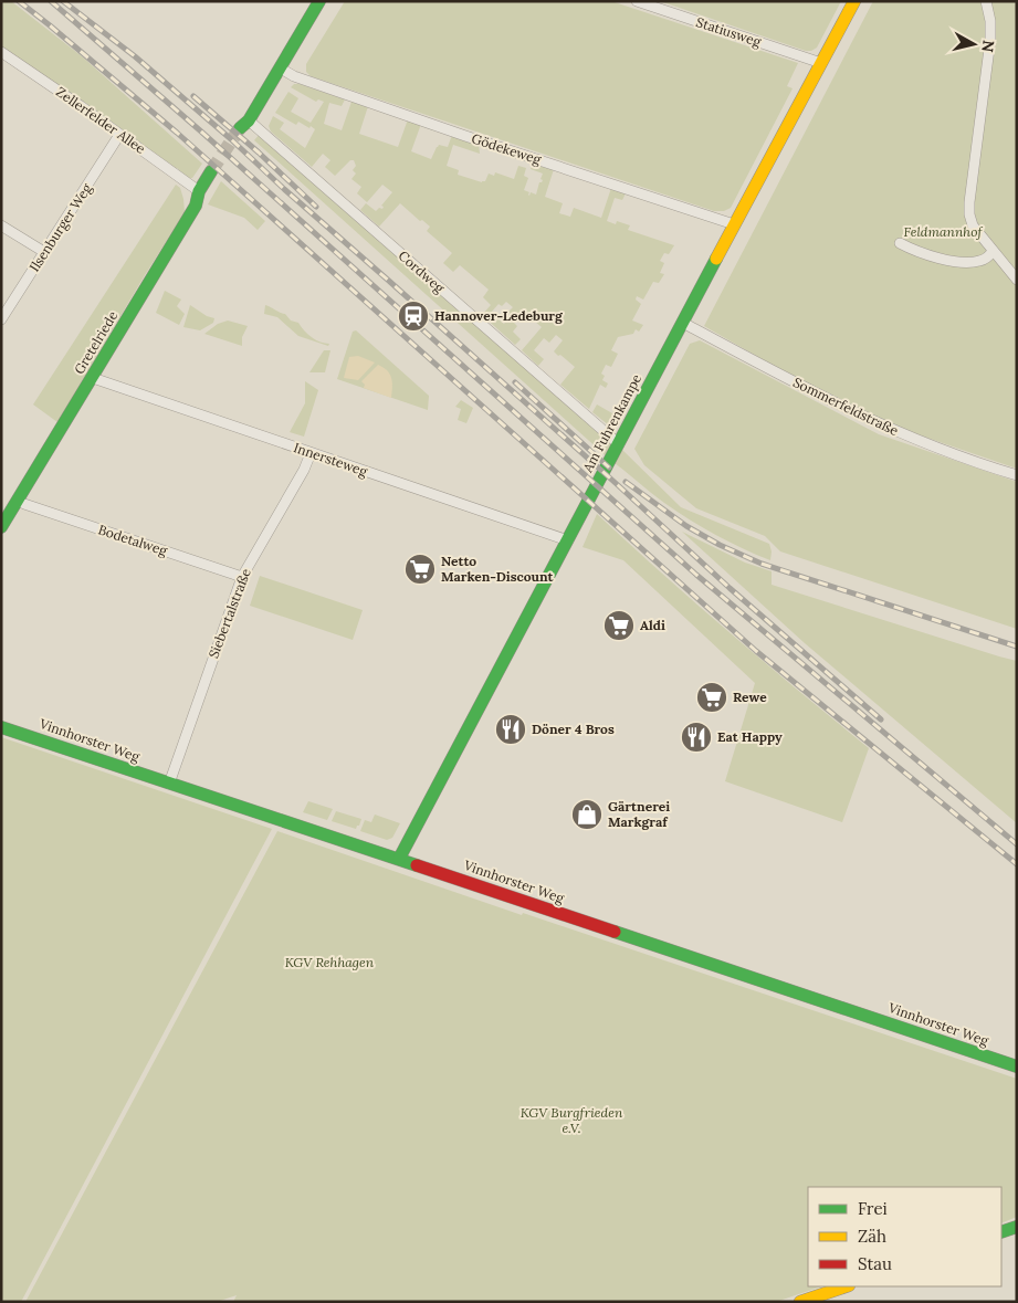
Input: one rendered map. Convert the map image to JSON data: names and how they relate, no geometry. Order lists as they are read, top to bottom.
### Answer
{
  "streets": {
    "street": [
      "Statiusweg",
      "Zellerfelder Allee",
      "Gödekeweg",
      "Ilsenburger Weg",
      "Cordweg",
      "Gretelriede",
      "Sommerfeldstraße",
      "Am Fuhrenkampe",
      "Innersteweg",
      "Bodetalweg",
      "Siebertalstraße",
      "Vinnhorster Weg"
    ]
  },
  "crossings": [
    ["Statiusweg", "Am Fuhrenkampe"],
    ["Zellerfelder Allee", "Ilsenburger Weg"],
    ["Zellerfelder Allee", "Gretelriede"],
    ["Gödekeweg", "Am Fuhrenkampe"],
    ["Cordweg", "Am Fuhrenkampe"],
    ["Gretelriede", "Innersteweg"],
    ["Sommerfeldstraße", "Am Fuhrenkampe"],
    ["Am Fuhrenkampe", "Innersteweg"],
    ["Am Fuhrenkampe", "Vinnhorster Weg"],
    ["Innersteweg", "Siebertalstraße"],
    ["Bodetalweg", "Siebertalstraße"],
    ["Siebertalstraße", "Vinnhorster Weg"]
  ],
  "parks": ["Feldmannhof", "KGV Rehhagen", "KGV Burgfrieden e.V."],
  "places": {
    "station": ["Hannover-Ledeburg"],
    "supermarket": ["Netto Marken-Discount", "Aldi", "Rewe"],
    "restaurant": ["Döner 4 Bros", "Eat Happy"],
    "shop": ["Gärtnerei Markgraf"]
  },
  "legend": ["Frei", "Zäh", "Stau"],
  "north": "right"
}
